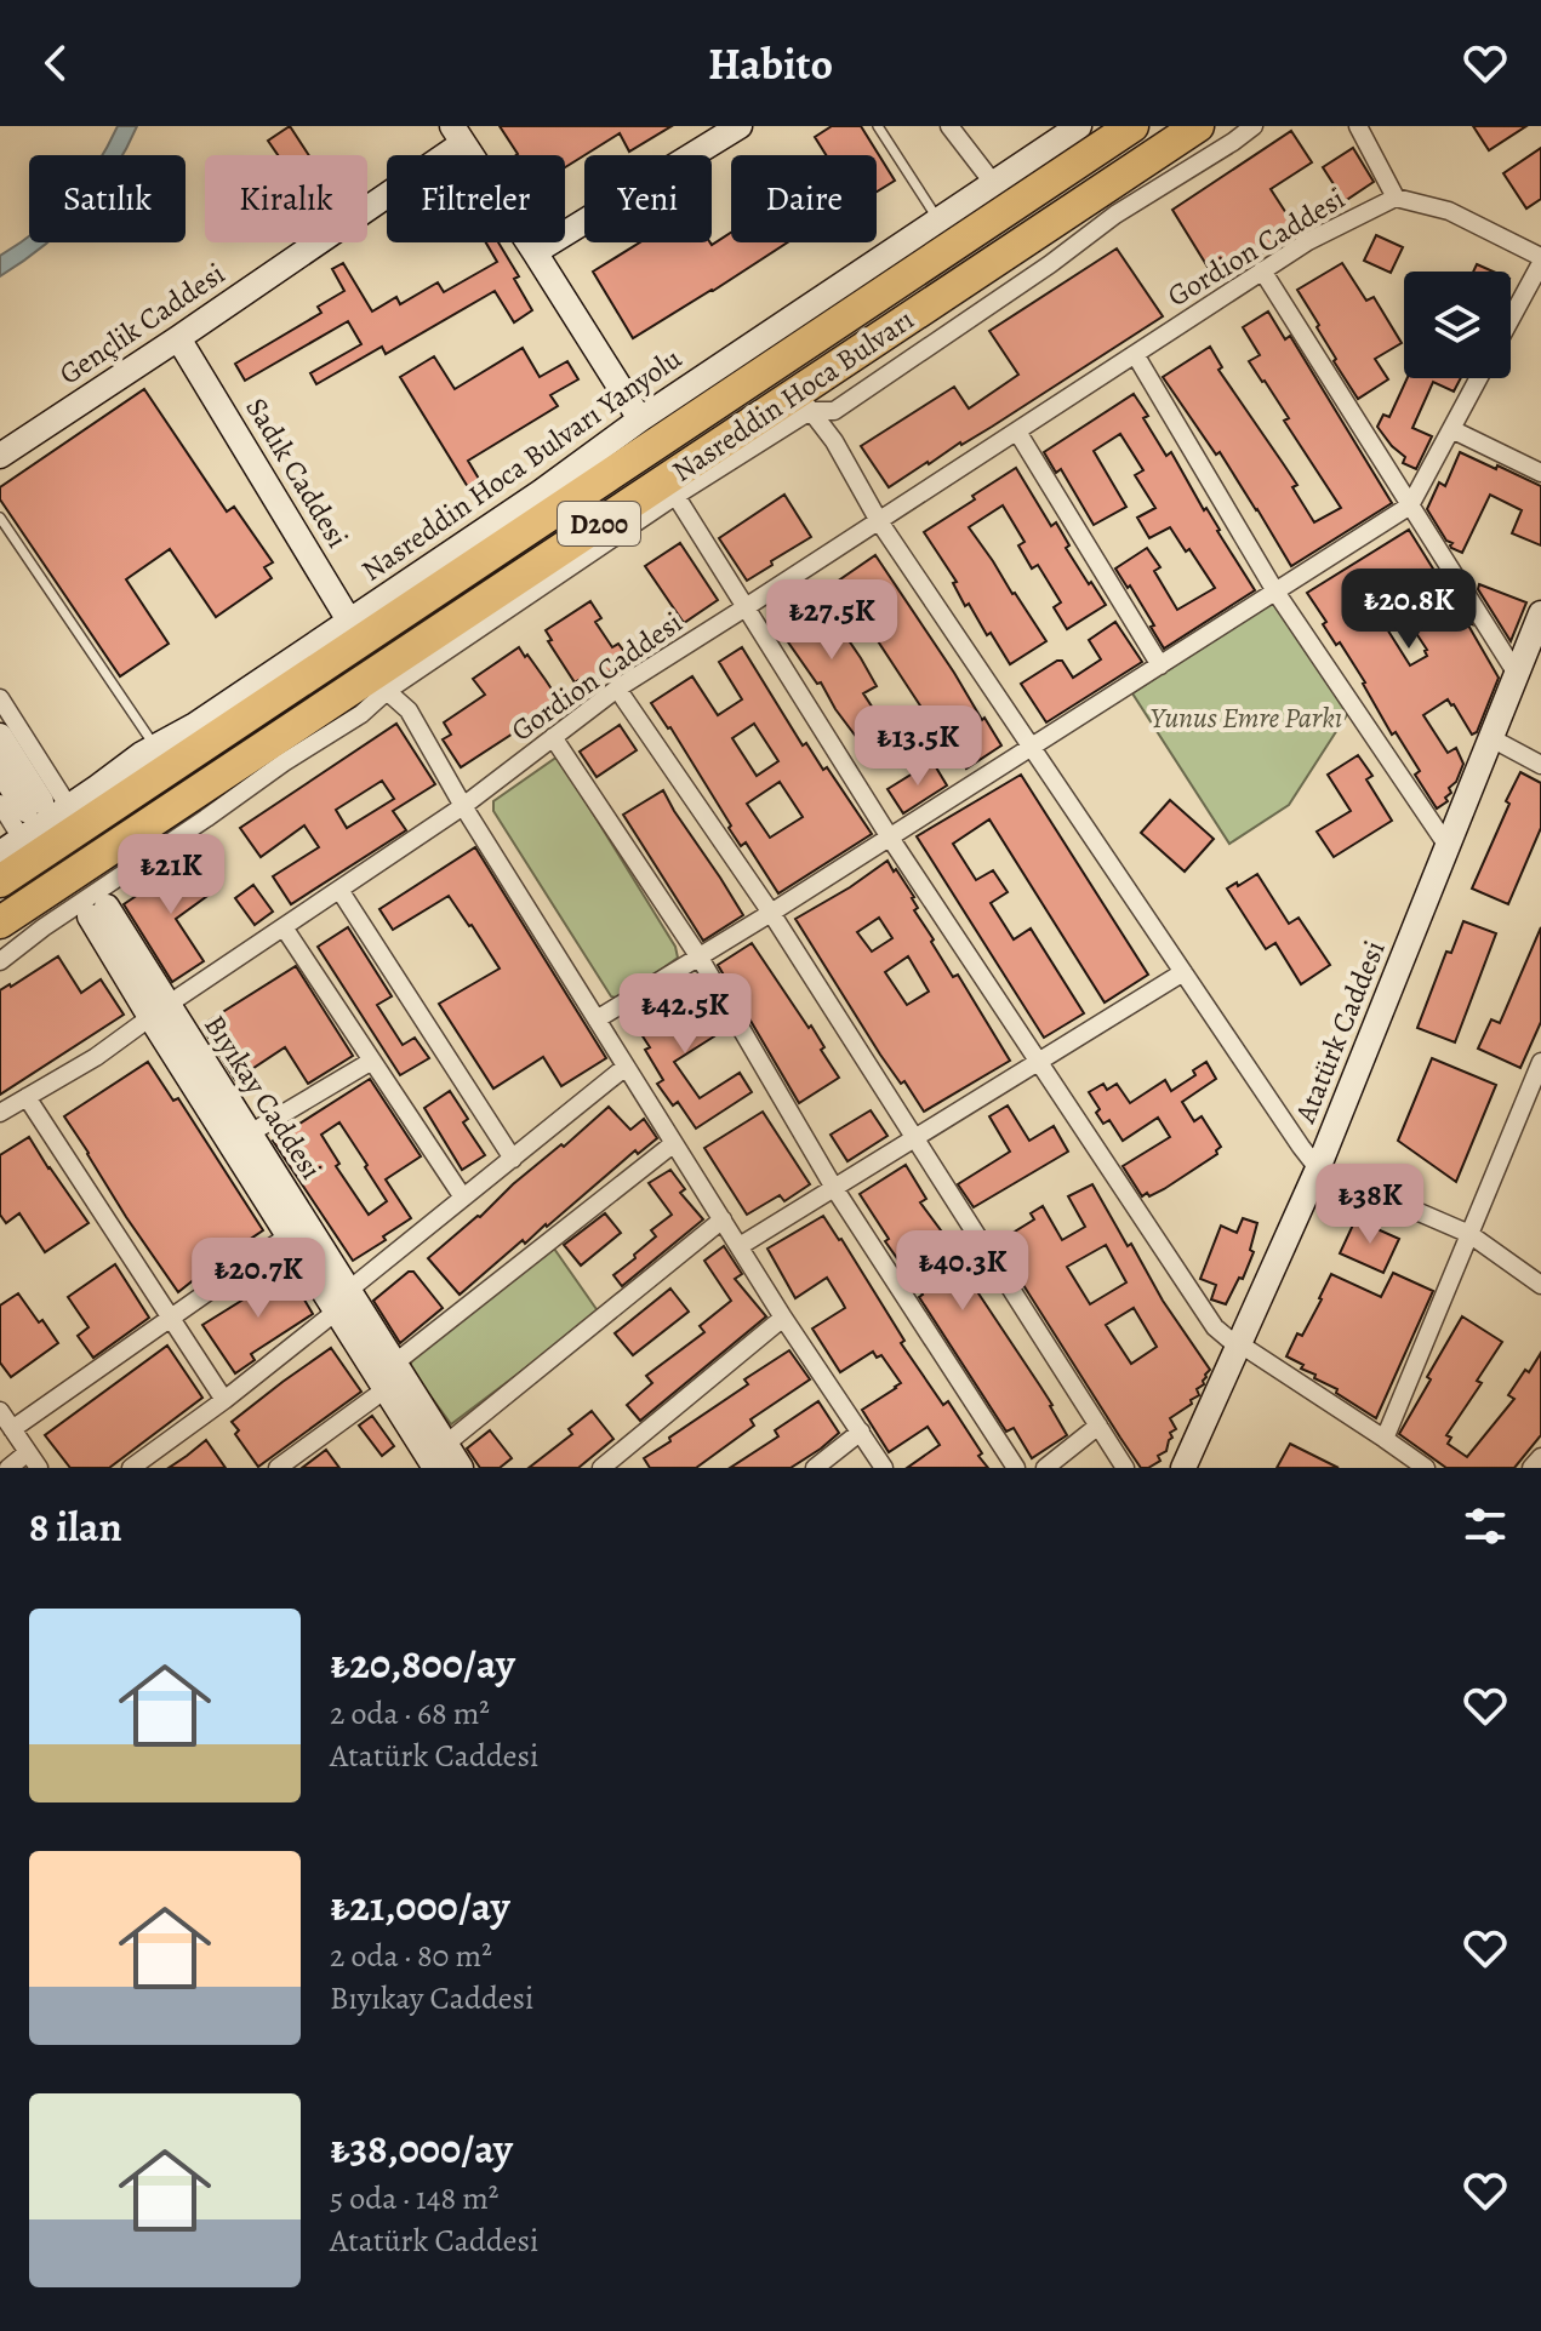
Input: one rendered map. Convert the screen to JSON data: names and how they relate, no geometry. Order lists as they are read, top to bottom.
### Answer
{
  "streets": {
    "highway": ["Nasreddin Hoca Bulvarı", "D200"],
    "street": [
      "Gordion Caddesi",
      "Gençlik Caddesi",
      "Nasreddin Hoca Bulvarı Yanyolu",
      "Sadık Caddesi",
      "Atatürk Caddesi",
      "Bıyıkay Caddesi"
    ]
  },
  "crossings": [
    ["Gordion Caddesi", "Bıyıkay Caddesi"],
    ["Gençlik Caddesi", "Sadık Caddesi"],
    ["Nasreddin Hoca Bulvarı", "Nasreddin Hoca Bulvarı Yanyolu"],
    ["Nasreddin Hoca Bulvarı", "Sadık Caddesi"],
    ["Nasreddin Hoca Bulvarı Yanyolu", "Sadık Caddesi"]
  ],
  "parks": ["Yunus Emre Parkı"],
  "page": {
    "header": "Habito",
    "chip": [
      "Satılık",
      "Kiralık",
      "Filtreler",
      "Yeni",
      "Daire"
    ],
    "price": [
      "₺20.8K",
      "₺27.5K",
      "₺13.5K",
      "₺21K",
      "₺42.5K",
      "₺38K",
      "₺40.3K",
      "₺20.7K"
    ],
    "heading": "8 ilan",
    "list": [
      {
        "name": "₺20,800/ay",
        "note": "2 oda · 68 m² · Atatürk Caddesi"
      },
      {
        "name": "₺21,000/ay",
        "note": "2 oda · 80 m² · Bıyıkay Caddesi"
      },
      {
        "name": "₺38,000/ay",
        "note": "5 oda · 148 m² · Atatürk Caddesi"
      }
    ]
  }
}
